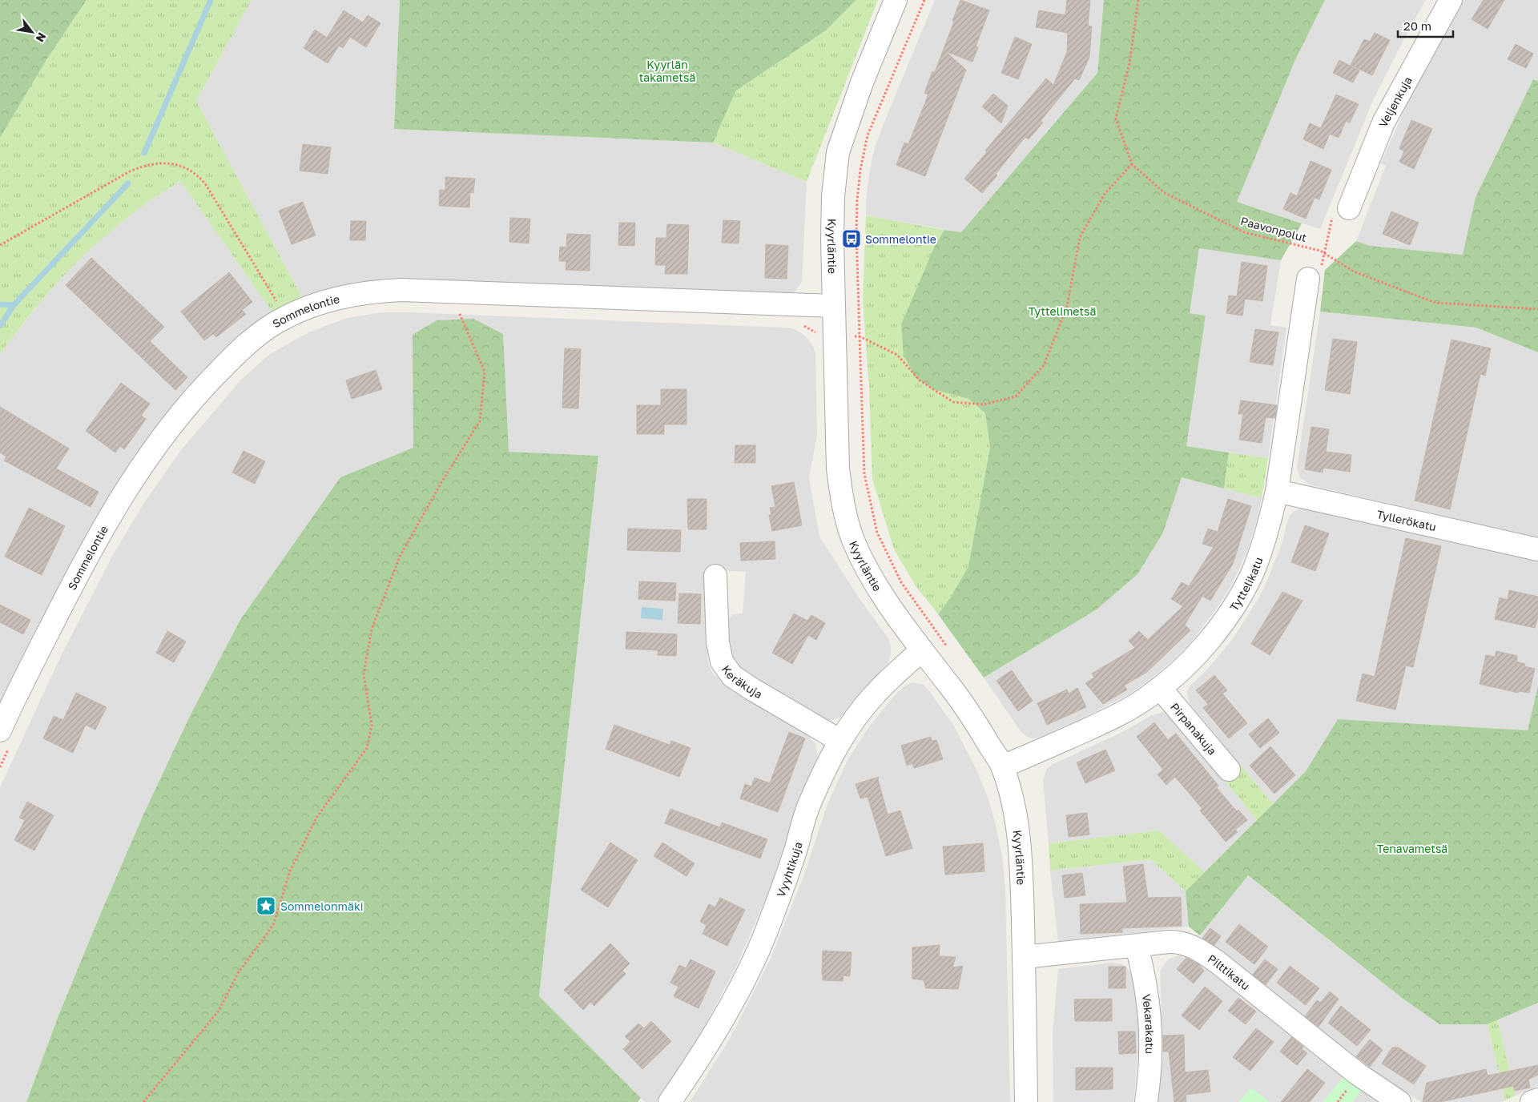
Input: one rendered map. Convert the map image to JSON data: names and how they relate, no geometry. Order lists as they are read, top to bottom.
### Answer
{
  "streets": {
    "street": [
      "Veljenkuja",
      "Kyyrläntie",
      "Sommelontie",
      "Tyllerökatu",
      "Tyttelikatu",
      "Keräkuja",
      "Pirpanakuja",
      "Vyyhtikuja",
      "Pilttikatu",
      "Vekarakatu"
    ],
    "path": ["Paavonpolut"]
  },
  "crossings": [
    ["Kyyrläntie", "Sommelontie"],
    ["Kyyrläntie", "Tyttelikatu"],
    ["Kyyrläntie", "Vyyhtikuja"],
    ["Kyyrläntie", "Pilttikatu"],
    ["Tyllerökatu", "Tyttelikatu"],
    ["Tyttelikatu", "Pirpanakuja"],
    ["Keräkuja", "Vyyhtikuja"],
    ["Pilttikatu", "Vekarakatu"]
  ],
  "parks": ["Kyyrlän takametsä", "Tyttelimetsä", "Tenavametsä"],
  "places": {
    "bus stop": ["Sommelontie"],
    "place": ["Sommelonmäki"]
  },
  "scale_bar": "20 m",
  "north": "bottom right"
}
